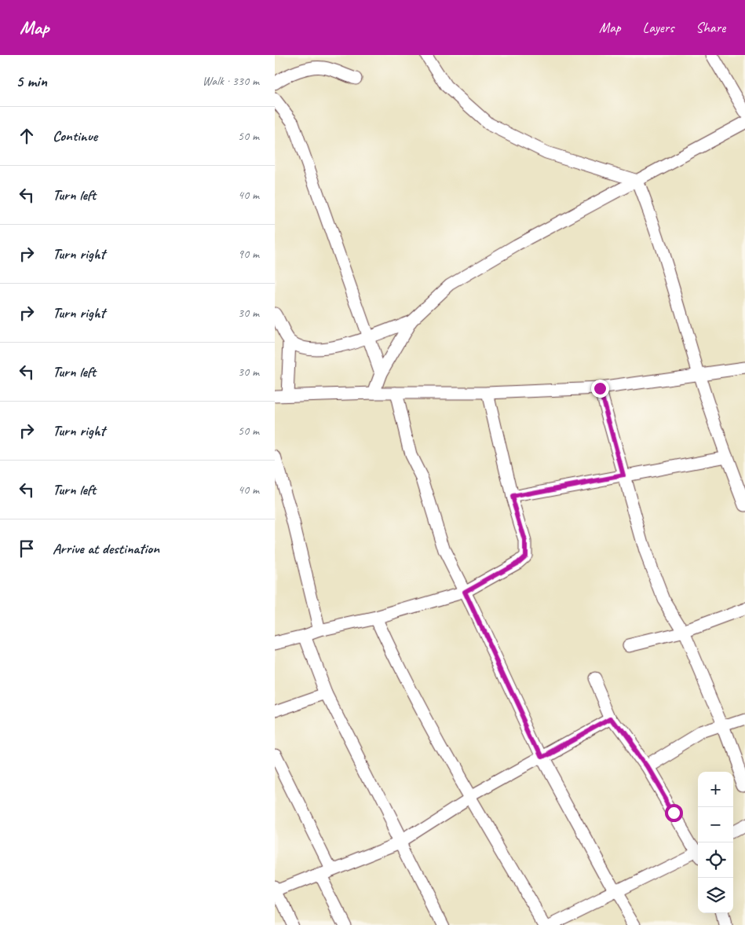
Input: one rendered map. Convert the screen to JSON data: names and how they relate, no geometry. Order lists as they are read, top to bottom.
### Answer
{
  "page": {
    "header": "Map",
    "nav": ["Map", "Layers", "Share"],
    "heading": ["5 min", "Walk · 330 m"],
    "list": [
      ["Continue", "50 m"],
      ["Turn left", "40 m"],
      ["Turn right", "90 m"],
      ["Turn right", "30 m"],
      ["Turn left", "30 m"],
      ["Turn right", "50 m"],
      ["Turn left", "40 m"],
      "Arrive at destination"
    ],
    "map_buttons": ["+", "−"]
  }
}
